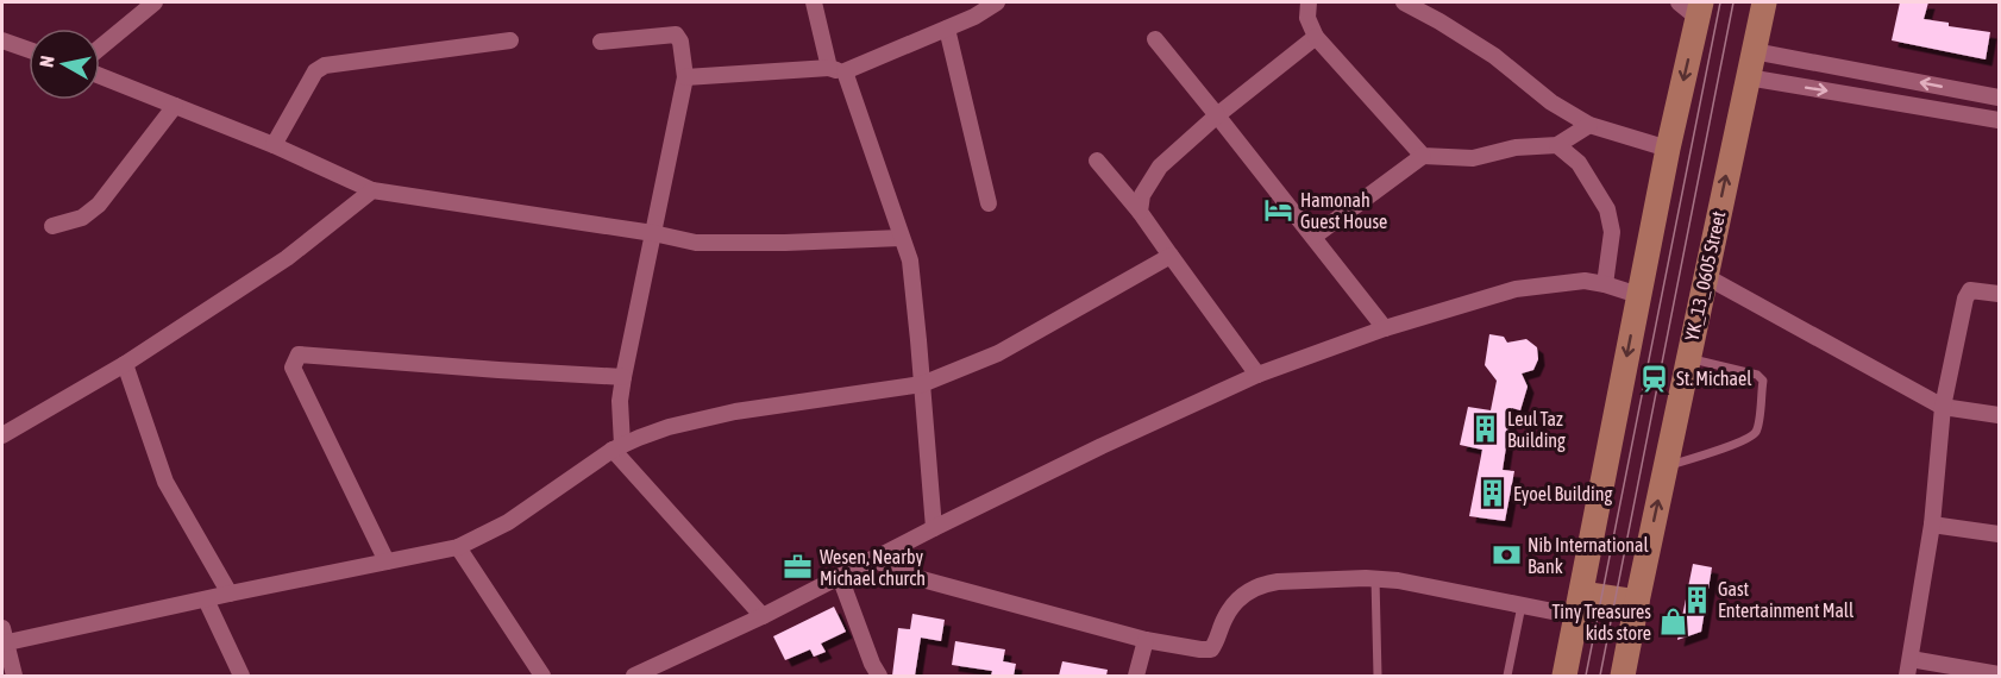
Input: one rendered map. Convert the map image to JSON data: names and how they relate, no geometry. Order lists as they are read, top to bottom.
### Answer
{
  "streets": {
    "main road": ["YK_13_0605 Street"]
  },
  "places": {
    "hotel": ["Hamonah Guest House"],
    "station": ["St. Michael"],
    "building": ["Leul Taz Building", "Eyoel Building", "Gast Entertainment Mall"],
    "bank": ["Nib International Bank"],
    "office": ["Wesen, Nearby Michael church"],
    "shop": ["Tiny Treasures kids store"]
  },
  "north": "left"
}
